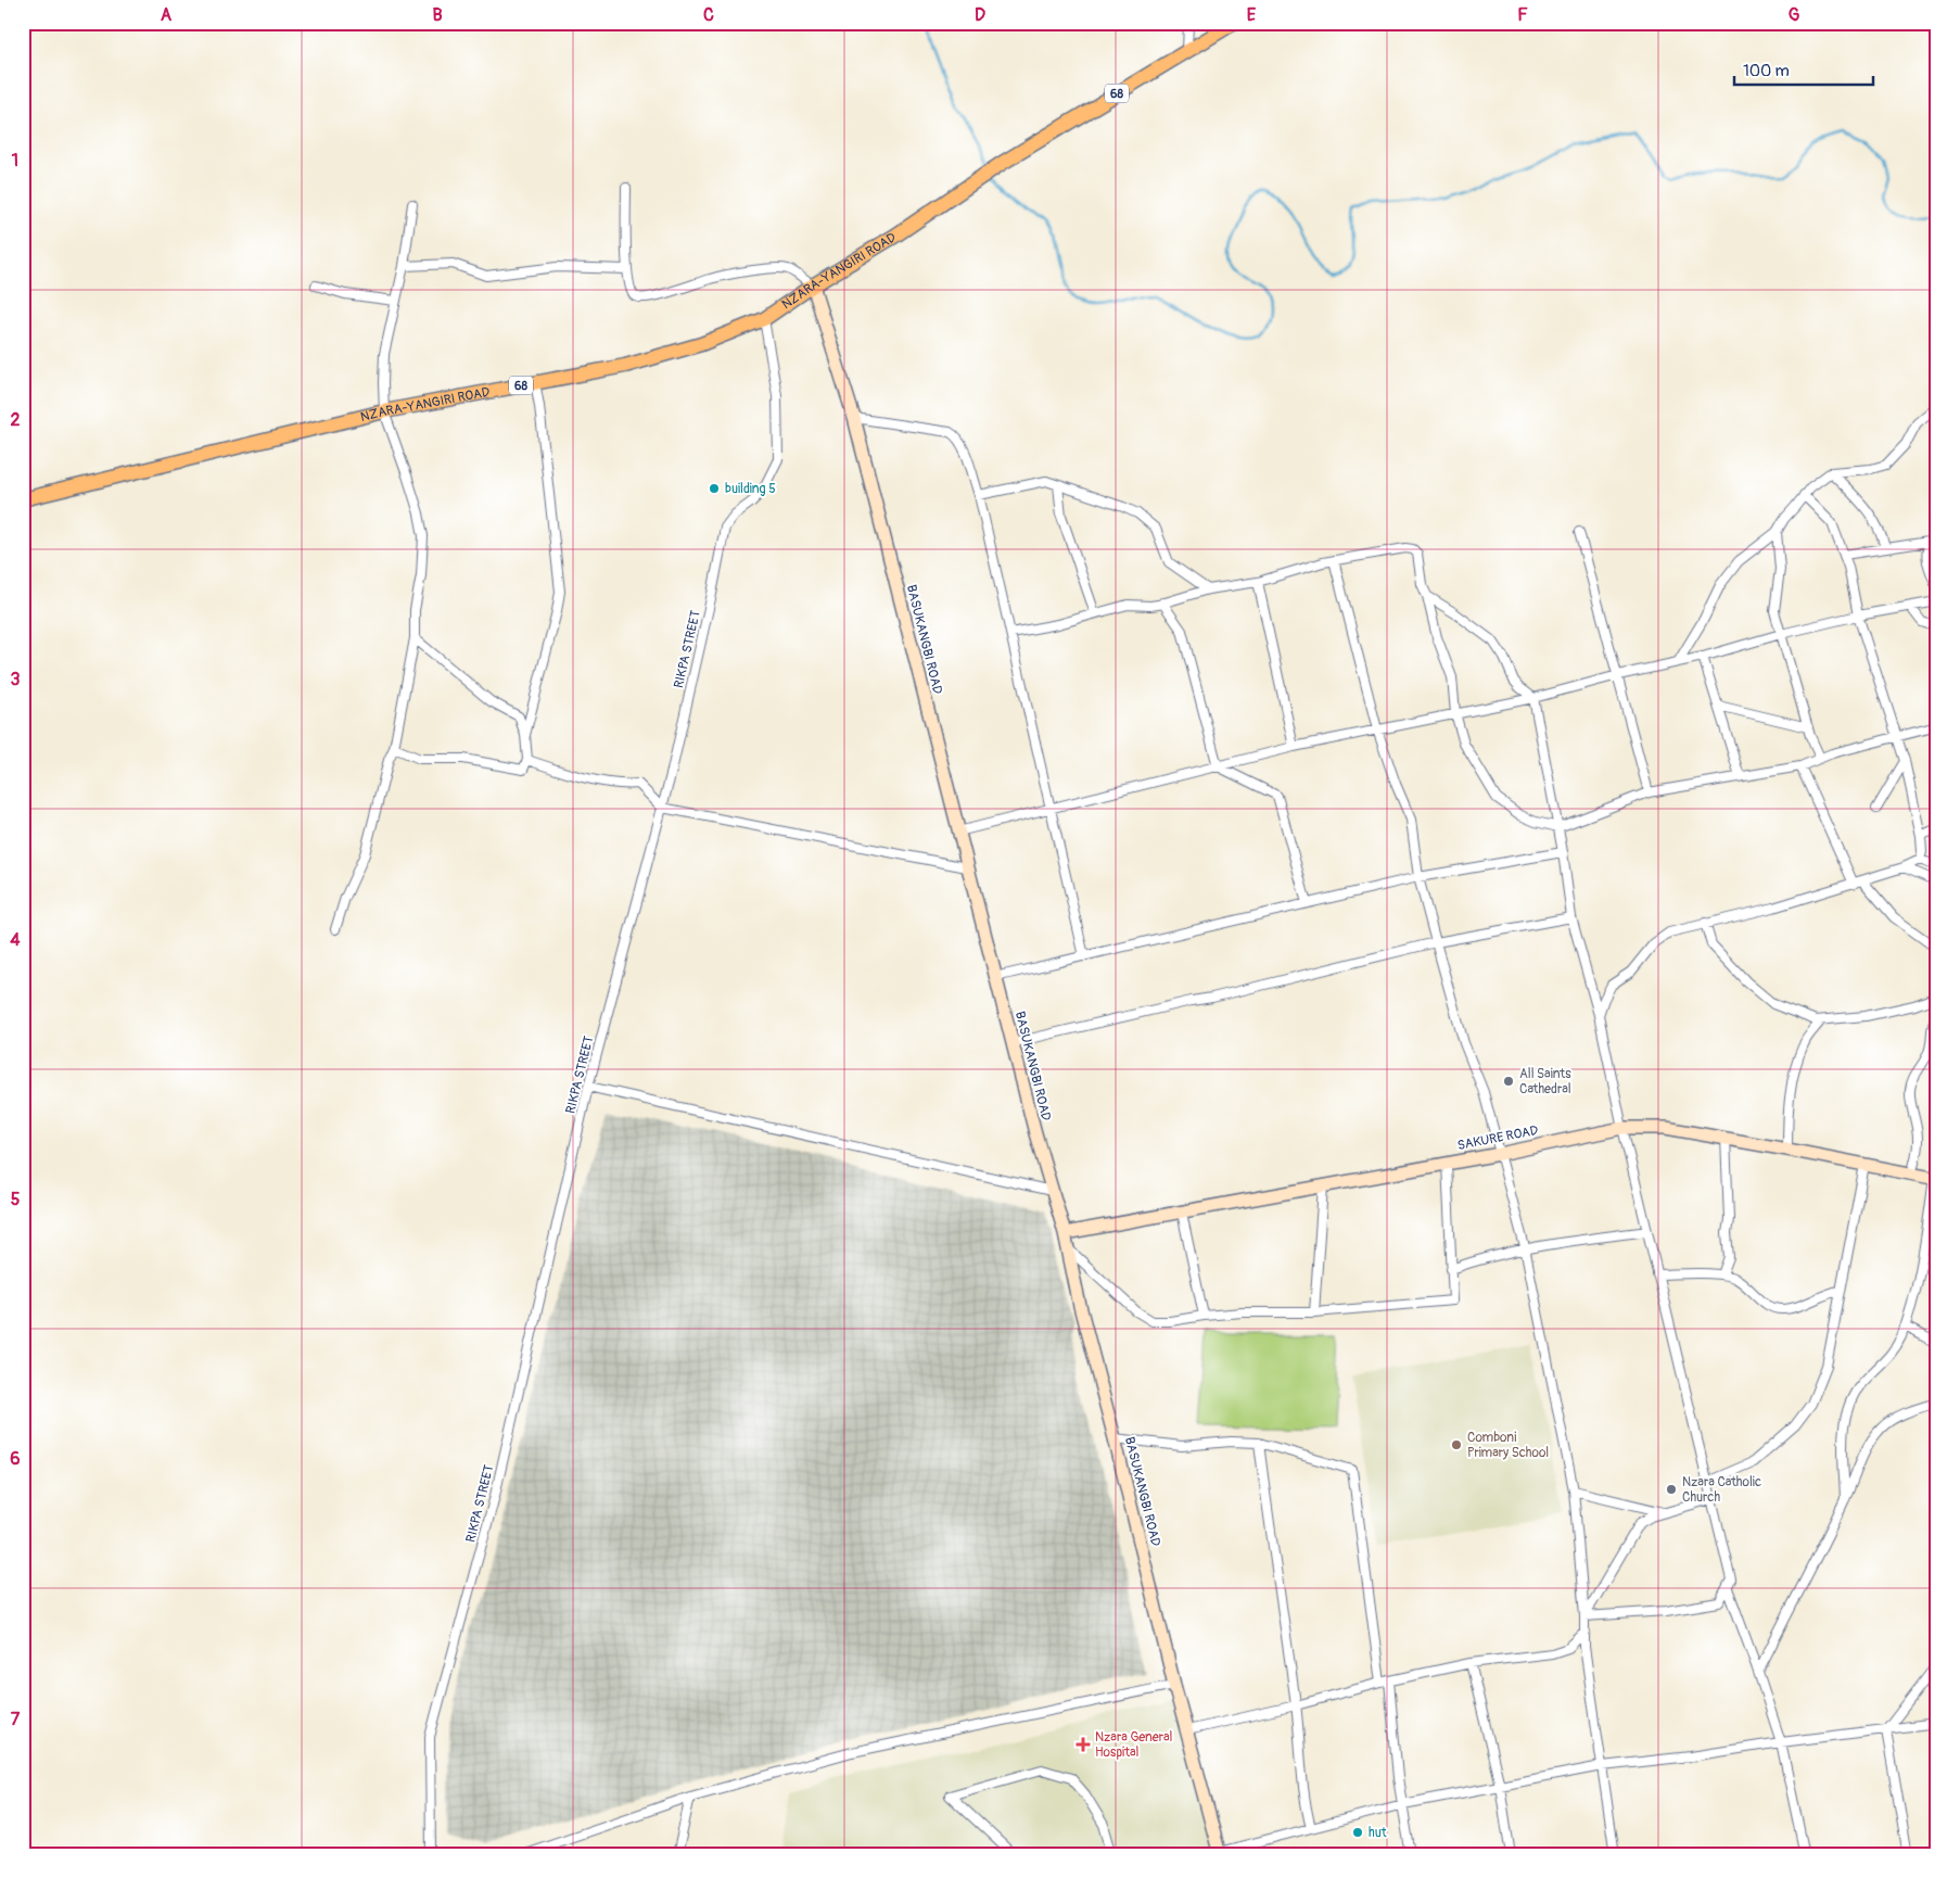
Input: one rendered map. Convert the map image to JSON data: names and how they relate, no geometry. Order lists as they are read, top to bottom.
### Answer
{
  "streets": {
    "main road": ["68", "NZARA-YANGIRI ROAD"],
    "street": ["BASUKANGBI ROAD", "RIKPA STREET", "SAKURE ROAD"]
  },
  "crossings": [
    ["68", "NZARA-YANGIRI ROAD"],
    ["NZARA-YANGIRI ROAD", "BASUKANGBI ROAD"],
    ["NZARA-YANGIRI ROAD", "RIKPA STREET"],
    ["BASUKANGBI ROAD", "SAKURE ROAD"]
  ],
  "places": {
    "other": [
      "building 5",
      "All Saints Cathedral",
      "Comboni Primary School",
      "Nzara Catholic Church",
      "hut"
    ],
    "health": ["Nzara General Hospital"]
  },
  "scale_bar": "100 m",
  "grid": {
    "columns": [
      "A",
      "B",
      "C",
      "D",
      "E",
      "F",
      "G"
    ],
    "rows": [
      "1",
      "2",
      "3",
      "4",
      "5",
      "6",
      "7"
    ]
  }
}
